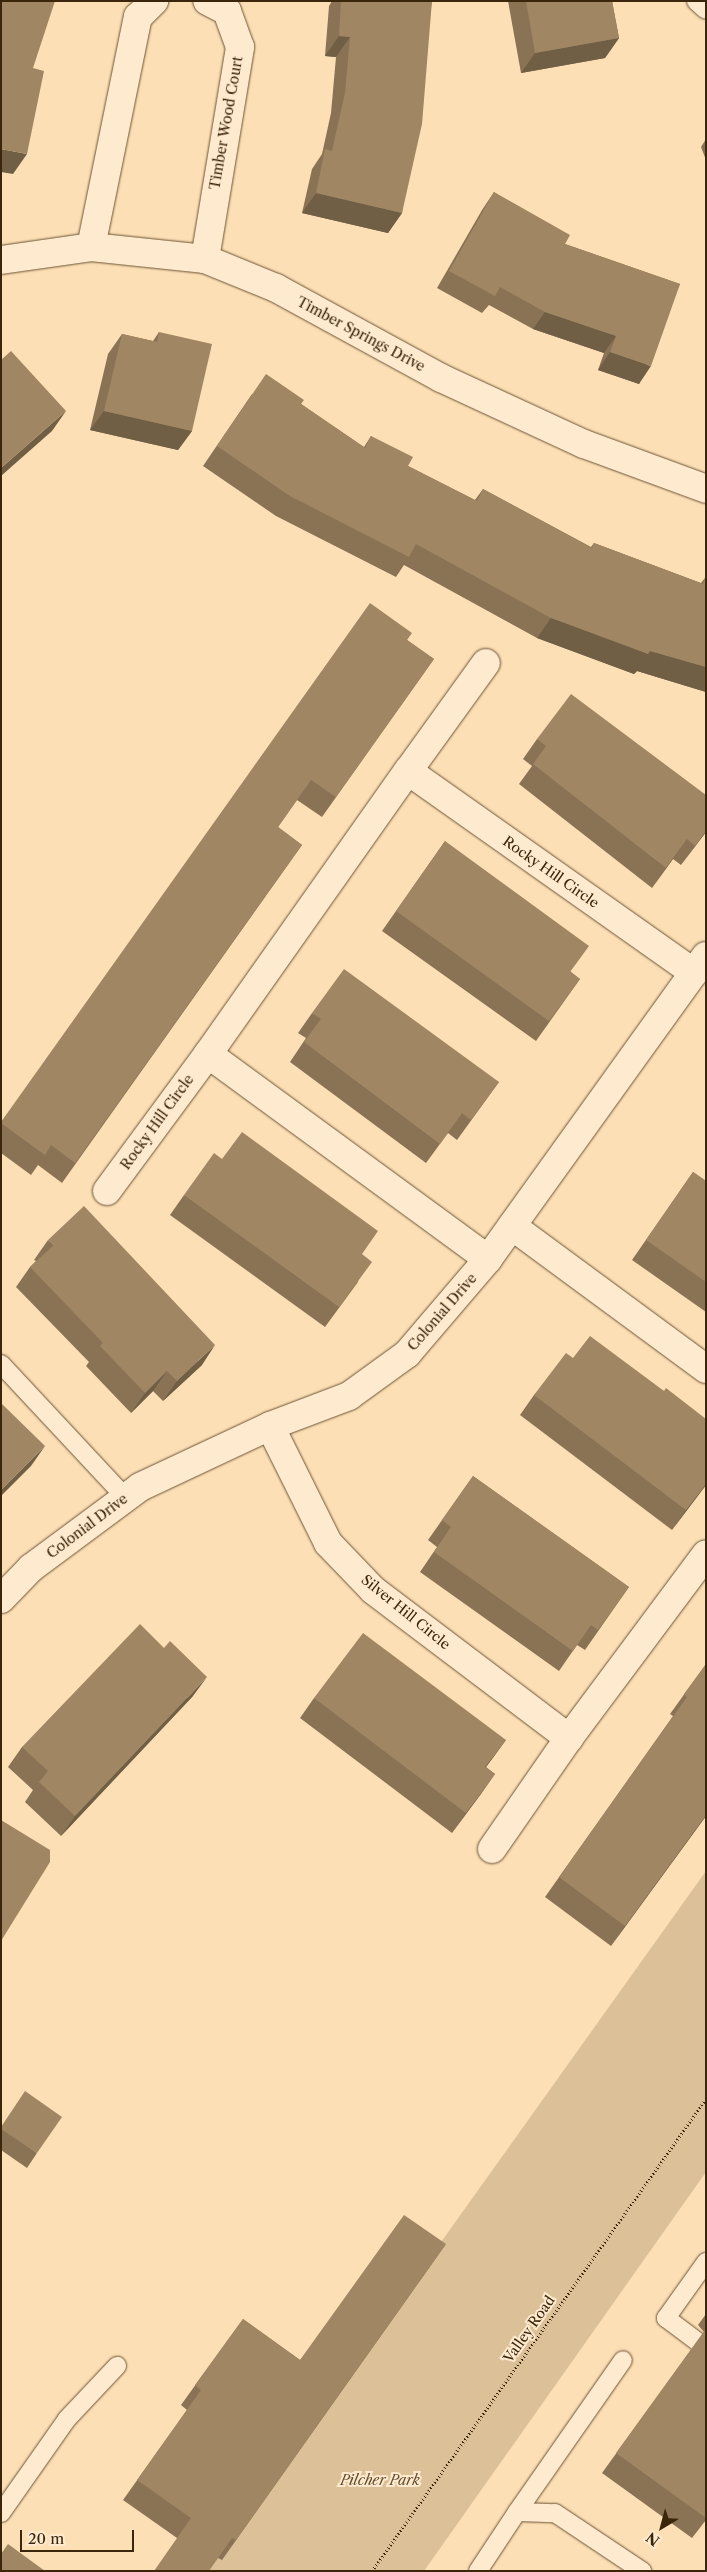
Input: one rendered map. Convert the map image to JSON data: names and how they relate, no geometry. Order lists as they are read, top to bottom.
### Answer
{
  "streets": {
    "street": [
      "Timber Wood Court",
      "Timber Springs Drive",
      "Rocky Hill Circle",
      "Colonial Drive",
      "Silver Hill Circle"
    ],
    "path": ["Valley Road"]
  },
  "crossings": [
    ["Timber Wood Court", "Timber Springs Drive"],
    ["Rocky Hill Circle", "Colonial Drive"],
    ["Colonial Drive", "Silver Hill Circle"]
  ],
  "parks": ["Pilcher Park"],
  "scale_bar": "20 m",
  "north": "bottom left"
}
